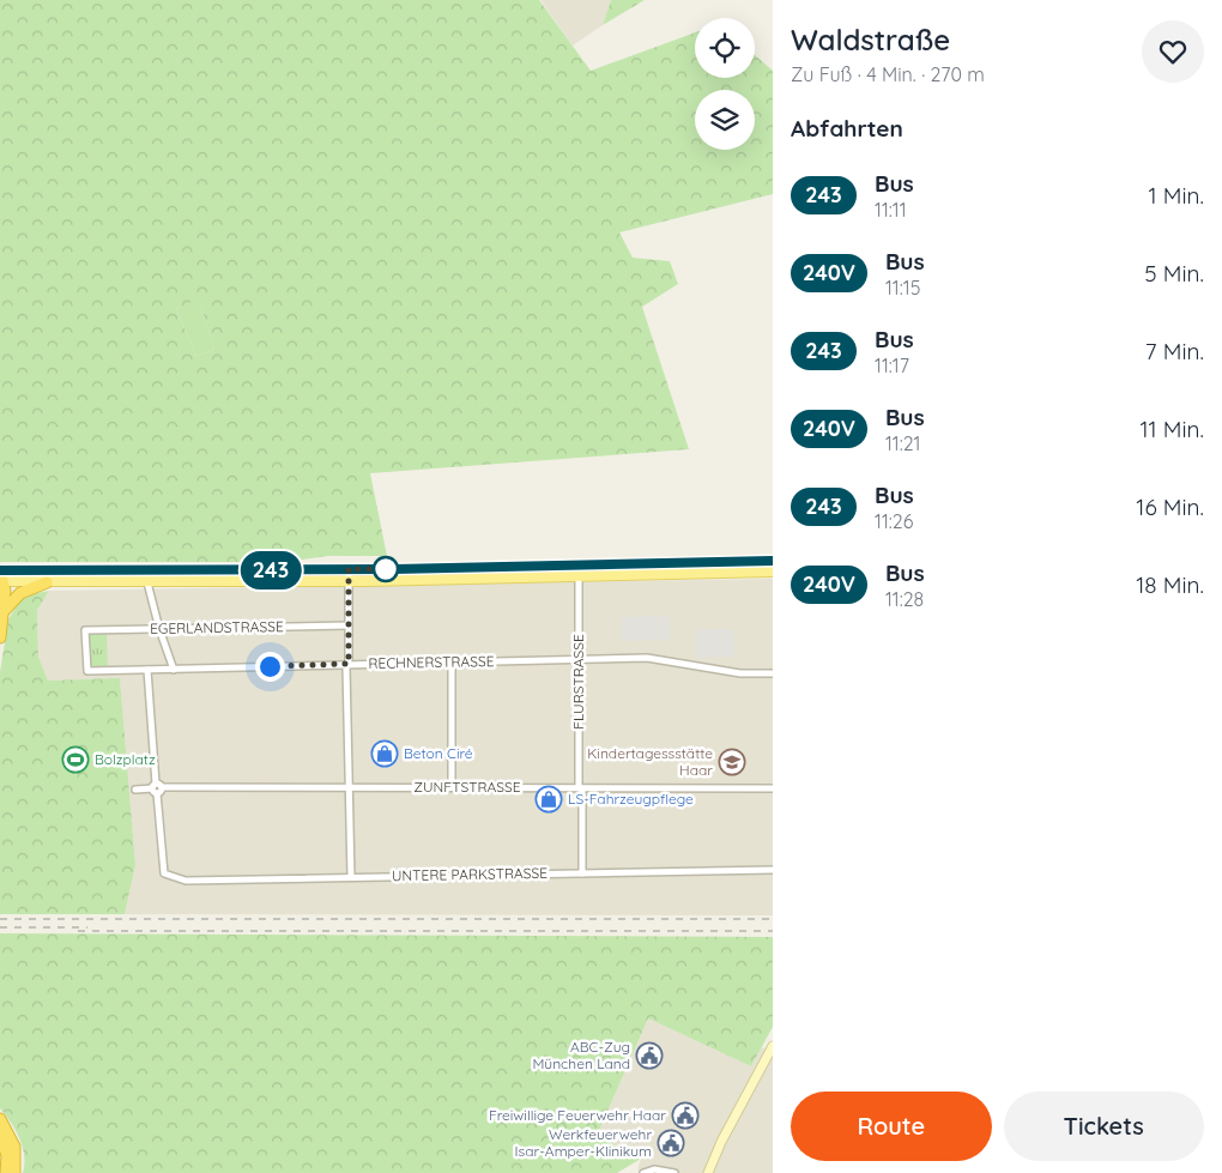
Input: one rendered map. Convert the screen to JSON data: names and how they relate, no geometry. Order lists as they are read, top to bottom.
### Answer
{
  "streets": {
    "street": [
      "EGERLANDSTRASSE",
      "RECHNERSTRASSE",
      "FLURSTRASSE",
      "ZUNFTSTRASSE",
      "UNTERE PARKSTRASSE"
    ]
  },
  "crossings": [
    ["EGERLANDSTRASSE", "RECHNERSTRASSE"],
    ["RECHNERSTRASSE", "FLURSTRASSE"],
    ["FLURSTRASSE", "ZUNFTSTRASSE"],
    ["FLURSTRASSE", "UNTERE PARKSTRASSE"],
    ["ZUNFTSTRASSE", "UNTERE PARKSTRASSE"]
  ],
  "places": {
    "shop": ["Beton Ciré", "LS-Fahrzeugpflege"],
    "sports": ["Bolzplatz"],
    "school or university": ["Kindertagessstätte Haar"],
    "public building": ["ABC-Zug München Land", "Freiwillige Feuerwehr Haar", "Werkfeuerwehr Isar-Amper-Klinikum"]
  },
  "lines": ["bus line 243"],
  "page": {
    "on_map": "243",
    "heading": [
      ["Waldstraße", "Zu Fuß · 4 Min. · 270 m"],
      "Abfahrten"
    ],
    "list": [
      {
        "mark": "243",
        "name": "Bus",
        "note": "11:11",
        "value": "1 Min."
      },
      {
        "mark": "240V",
        "name": "Bus",
        "note": "11:15",
        "value": "5 Min."
      },
      {
        "mark": "243",
        "name": "Bus",
        "note": "11:17",
        "value": "7 Min."
      },
      {
        "mark": "240V",
        "name": "Bus",
        "note": "11:21",
        "value": "11 Min."
      },
      {
        "mark": "243",
        "name": "Bus",
        "note": "11:26",
        "value": "16 Min."
      },
      {
        "mark": "240V",
        "name": "Bus",
        "note": "11:28",
        "value": "18 Min."
      }
    ],
    "buttons": ["Route", "Tickets"]
  }
}
